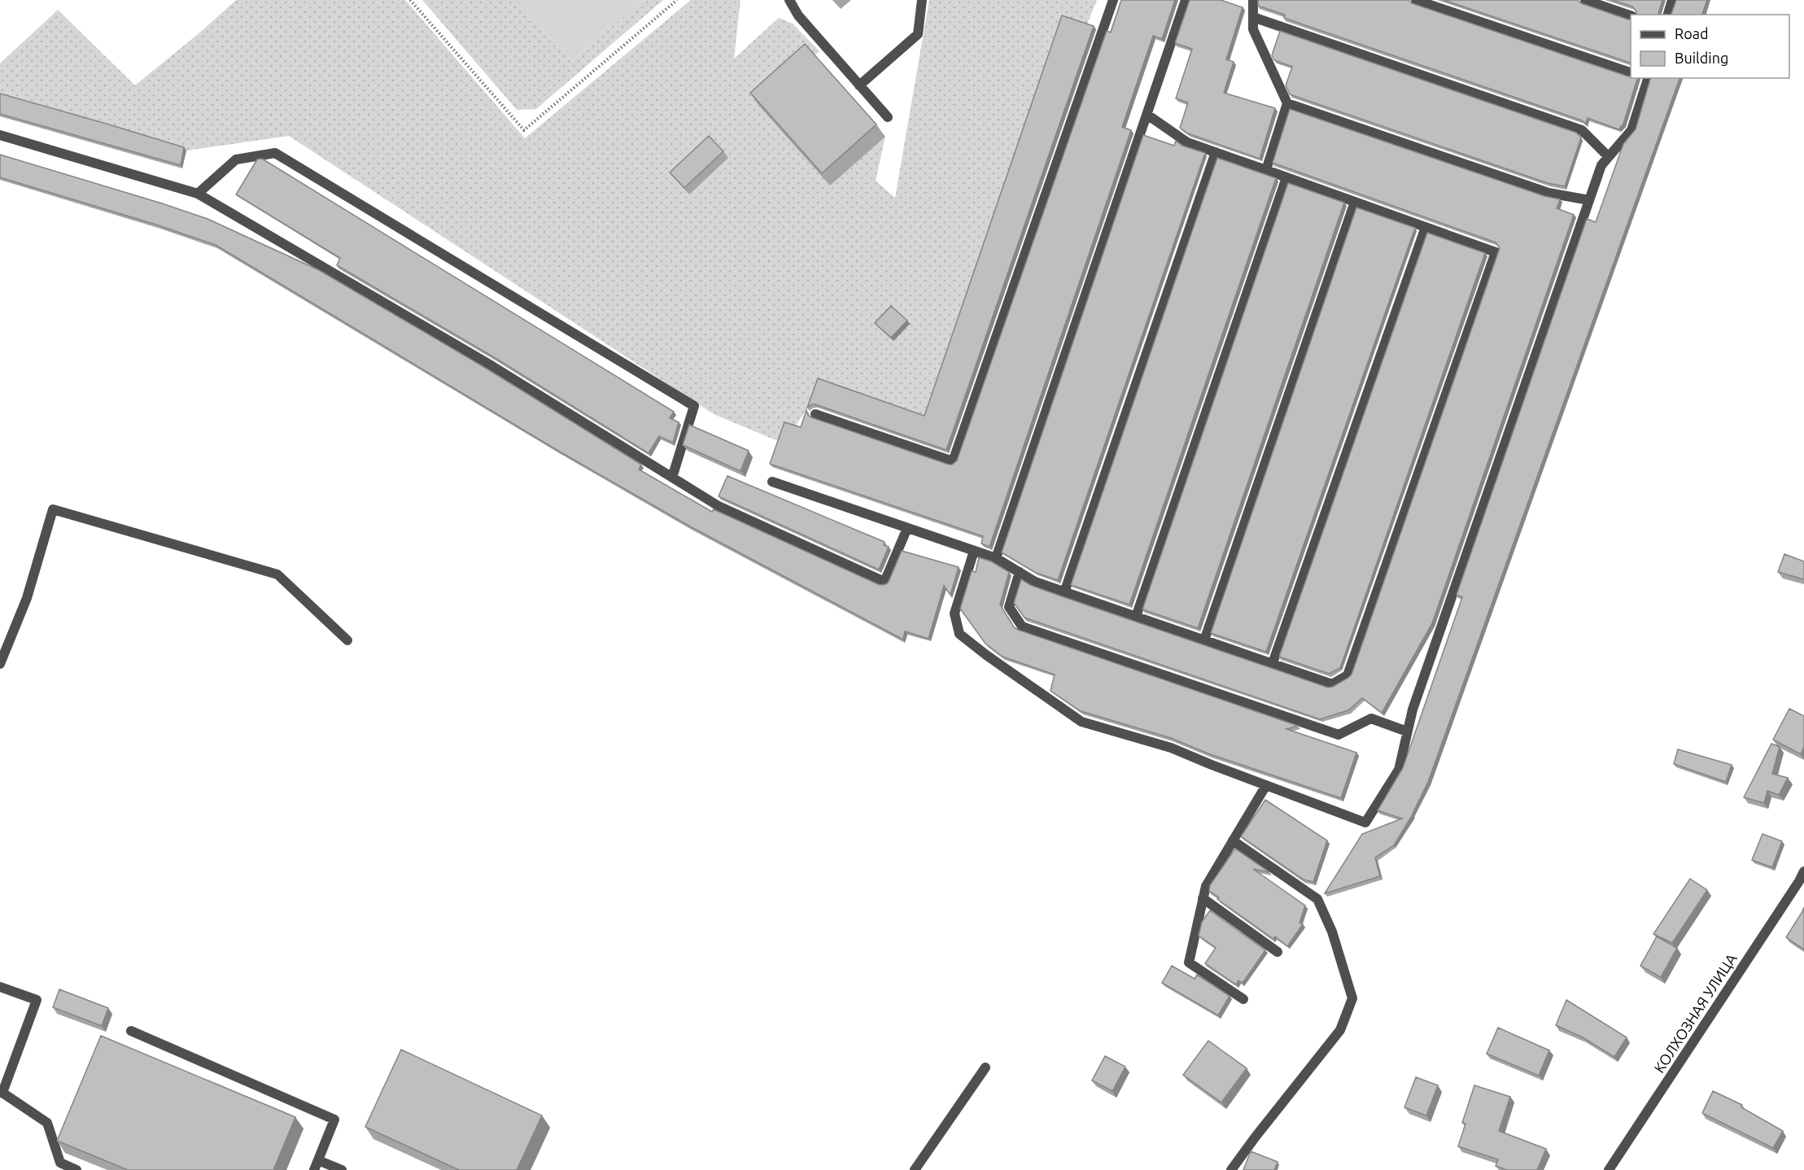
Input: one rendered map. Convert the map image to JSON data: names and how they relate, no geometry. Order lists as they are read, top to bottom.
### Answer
{
  "streets": {
    "street": ["КОЛХОЗНАЯ УЛИЦА"]
  },
  "legend": ["Road", "Building"]
}
